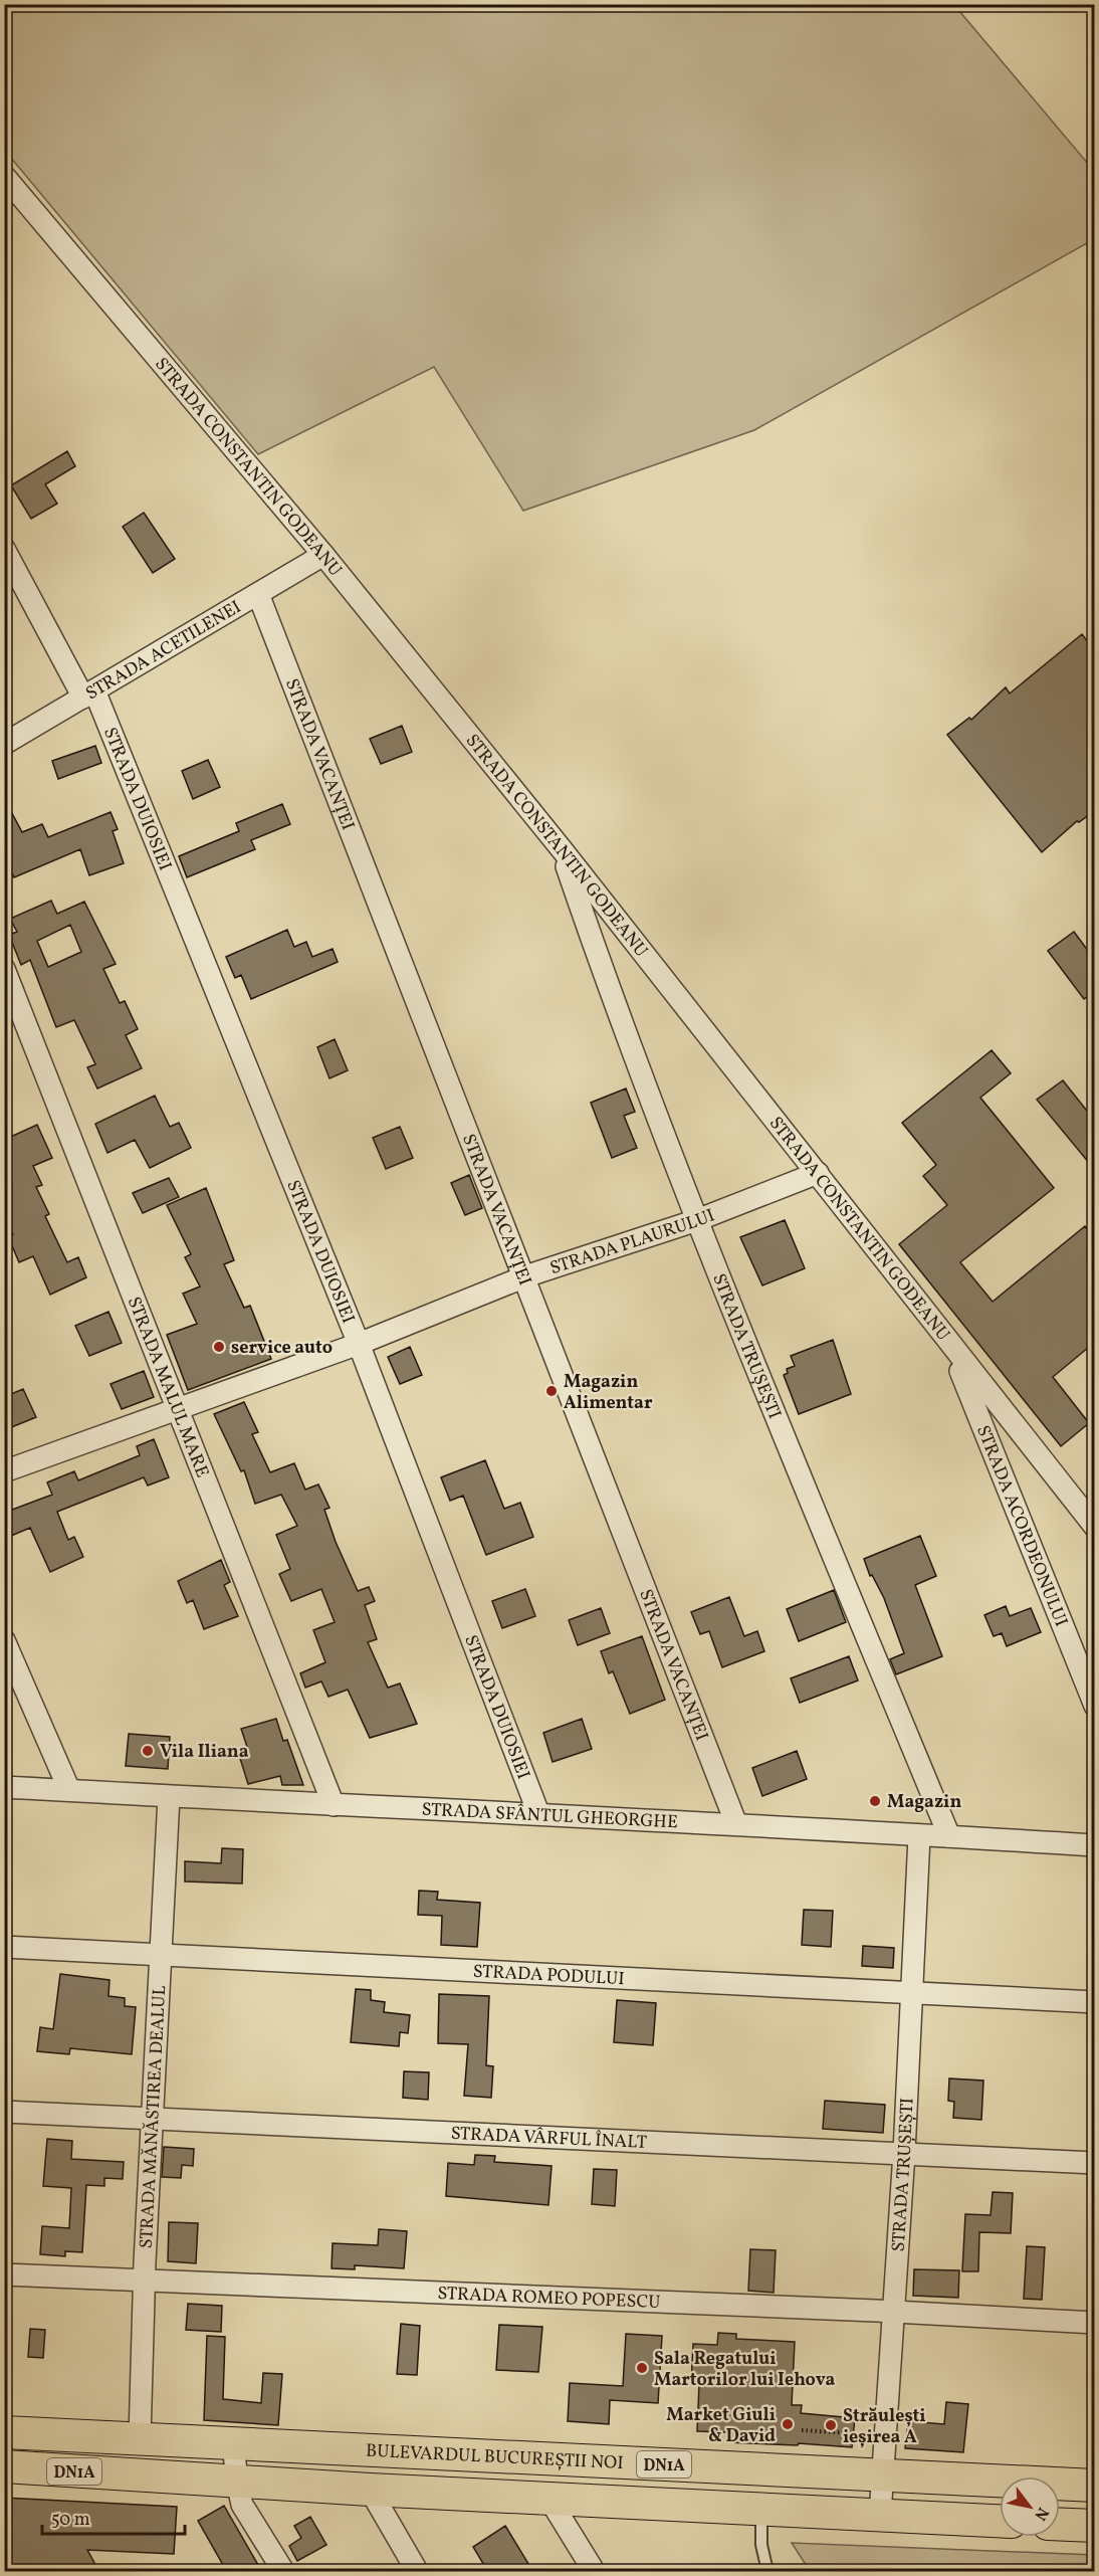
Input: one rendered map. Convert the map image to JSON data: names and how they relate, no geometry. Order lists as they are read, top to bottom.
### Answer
{
  "streets": {
    "main road": ["BULEVARDUL BUCUREȘTII NOI", "DN1A"],
    "street": [
      "STRADA CONSTANTIN GODEANU",
      "STRADA ACETILENEI",
      "STRADA VACANȚEI",
      "STRADA DUIOSIEI",
      "STRADA PLAURULUI",
      "STRADA TRUȘEȘTI",
      "STRADA MALUL MARE",
      "STRADA ACORDEONULUI",
      "STRADA SFÂNTUL GHEORGHE",
      "STRADA PODULUI",
      "STRADA MĂNĂSTIREA DEALUL",
      "STRADA VÂRFUL ÎNALT",
      "STRADA ROMEO POPESCU"
    ]
  },
  "crossings": [
    ["STRADA CONSTANTIN GODEANU", "STRADA ACETILENEI"],
    ["STRADA CONSTANTIN GODEANU", "STRADA PLAURULUI"],
    ["STRADA CONSTANTIN GODEANU", "STRADA TRUȘEȘTI"],
    ["STRADA CONSTANTIN GODEANU", "STRADA ACORDEONULUI"],
    ["STRADA ACETILENEI", "STRADA VACANȚEI"],
    ["STRADA ACETILENEI", "STRADA DUIOSIEI"],
    ["STRADA VACANȚEI", "STRADA PLAURULUI"],
    ["STRADA VACANȚEI", "STRADA SFÂNTUL GHEORGHE"],
    ["STRADA DUIOSIEI", "STRADA PLAURULUI"],
    ["STRADA DUIOSIEI", "STRADA SFÂNTUL GHEORGHE"],
    ["STRADA PLAURULUI", "STRADA TRUȘEȘTI"],
    ["STRADA PLAURULUI", "STRADA MALUL MARE"],
    ["STRADA TRUȘEȘTI", "STRADA SFÂNTUL GHEORGHE"],
    ["STRADA TRUȘEȘTI", "STRADA PODULUI"],
    ["STRADA TRUȘEȘTI", "STRADA VÂRFUL ÎNALT"],
    ["STRADA TRUȘEȘTI", "STRADA ROMEO POPESCU"],
    ["STRADA TRUȘEȘTI", "BULEVARDUL BUCUREȘTII NOI"],
    ["STRADA TRUȘEȘTI", "DN1A"],
    ["STRADA MALUL MARE", "STRADA SFÂNTUL GHEORGHE"],
    ["STRADA SFÂNTUL GHEORGHE", "STRADA MĂNĂSTIREA DEALUL"],
    ["STRADA PODULUI", "STRADA MĂNĂSTIREA DEALUL"],
    ["STRADA MĂNĂSTIREA DEALUL", "STRADA VÂRFUL ÎNALT"],
    ["STRADA MĂNĂSTIREA DEALUL", "STRADA ROMEO POPESCU"],
    ["STRADA MĂNĂSTIREA DEALUL", "BULEVARDUL BUCUREȘTII NOI"]
  ],
  "places": [
    "service auto",
    "Magazin Alimentar",
    "Vila Iliana",
    "Magazin",
    "Sala Regatului Martorilor lui Iehova",
    "Market Giuli & David",
    "Străulești ieșirea A"
  ],
  "scale_bar": "50 m",
  "north": "bottom right"
}
